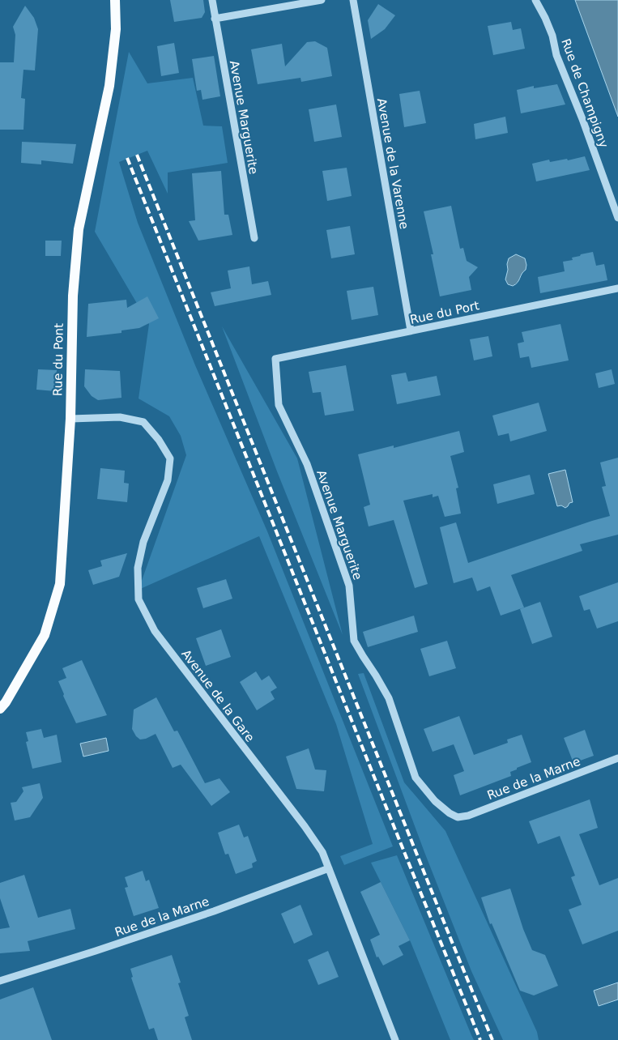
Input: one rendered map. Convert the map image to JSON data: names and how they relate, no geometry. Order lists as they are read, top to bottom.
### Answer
{
  "streets": {
    "main road": ["Rue du Pont"],
    "street": [
      "Rue de Champigny",
      "Avenue Marguerite",
      "Avenue de la Varenne",
      "Rue du Port",
      "Avenue de la Gare",
      "Rue de la Marne"
    ]
  },
  "crossings": [
    ["Avenue Marguerite", "Rue du Port"],
    ["Avenue Marguerite", "Rue de la Marne"],
    ["Avenue de la Varenne", "Rue du Port"],
    ["Rue du Pont", "Avenue de la Gare"],
    ["Avenue de la Gare", "Rue de la Marne"]
  ]
}
